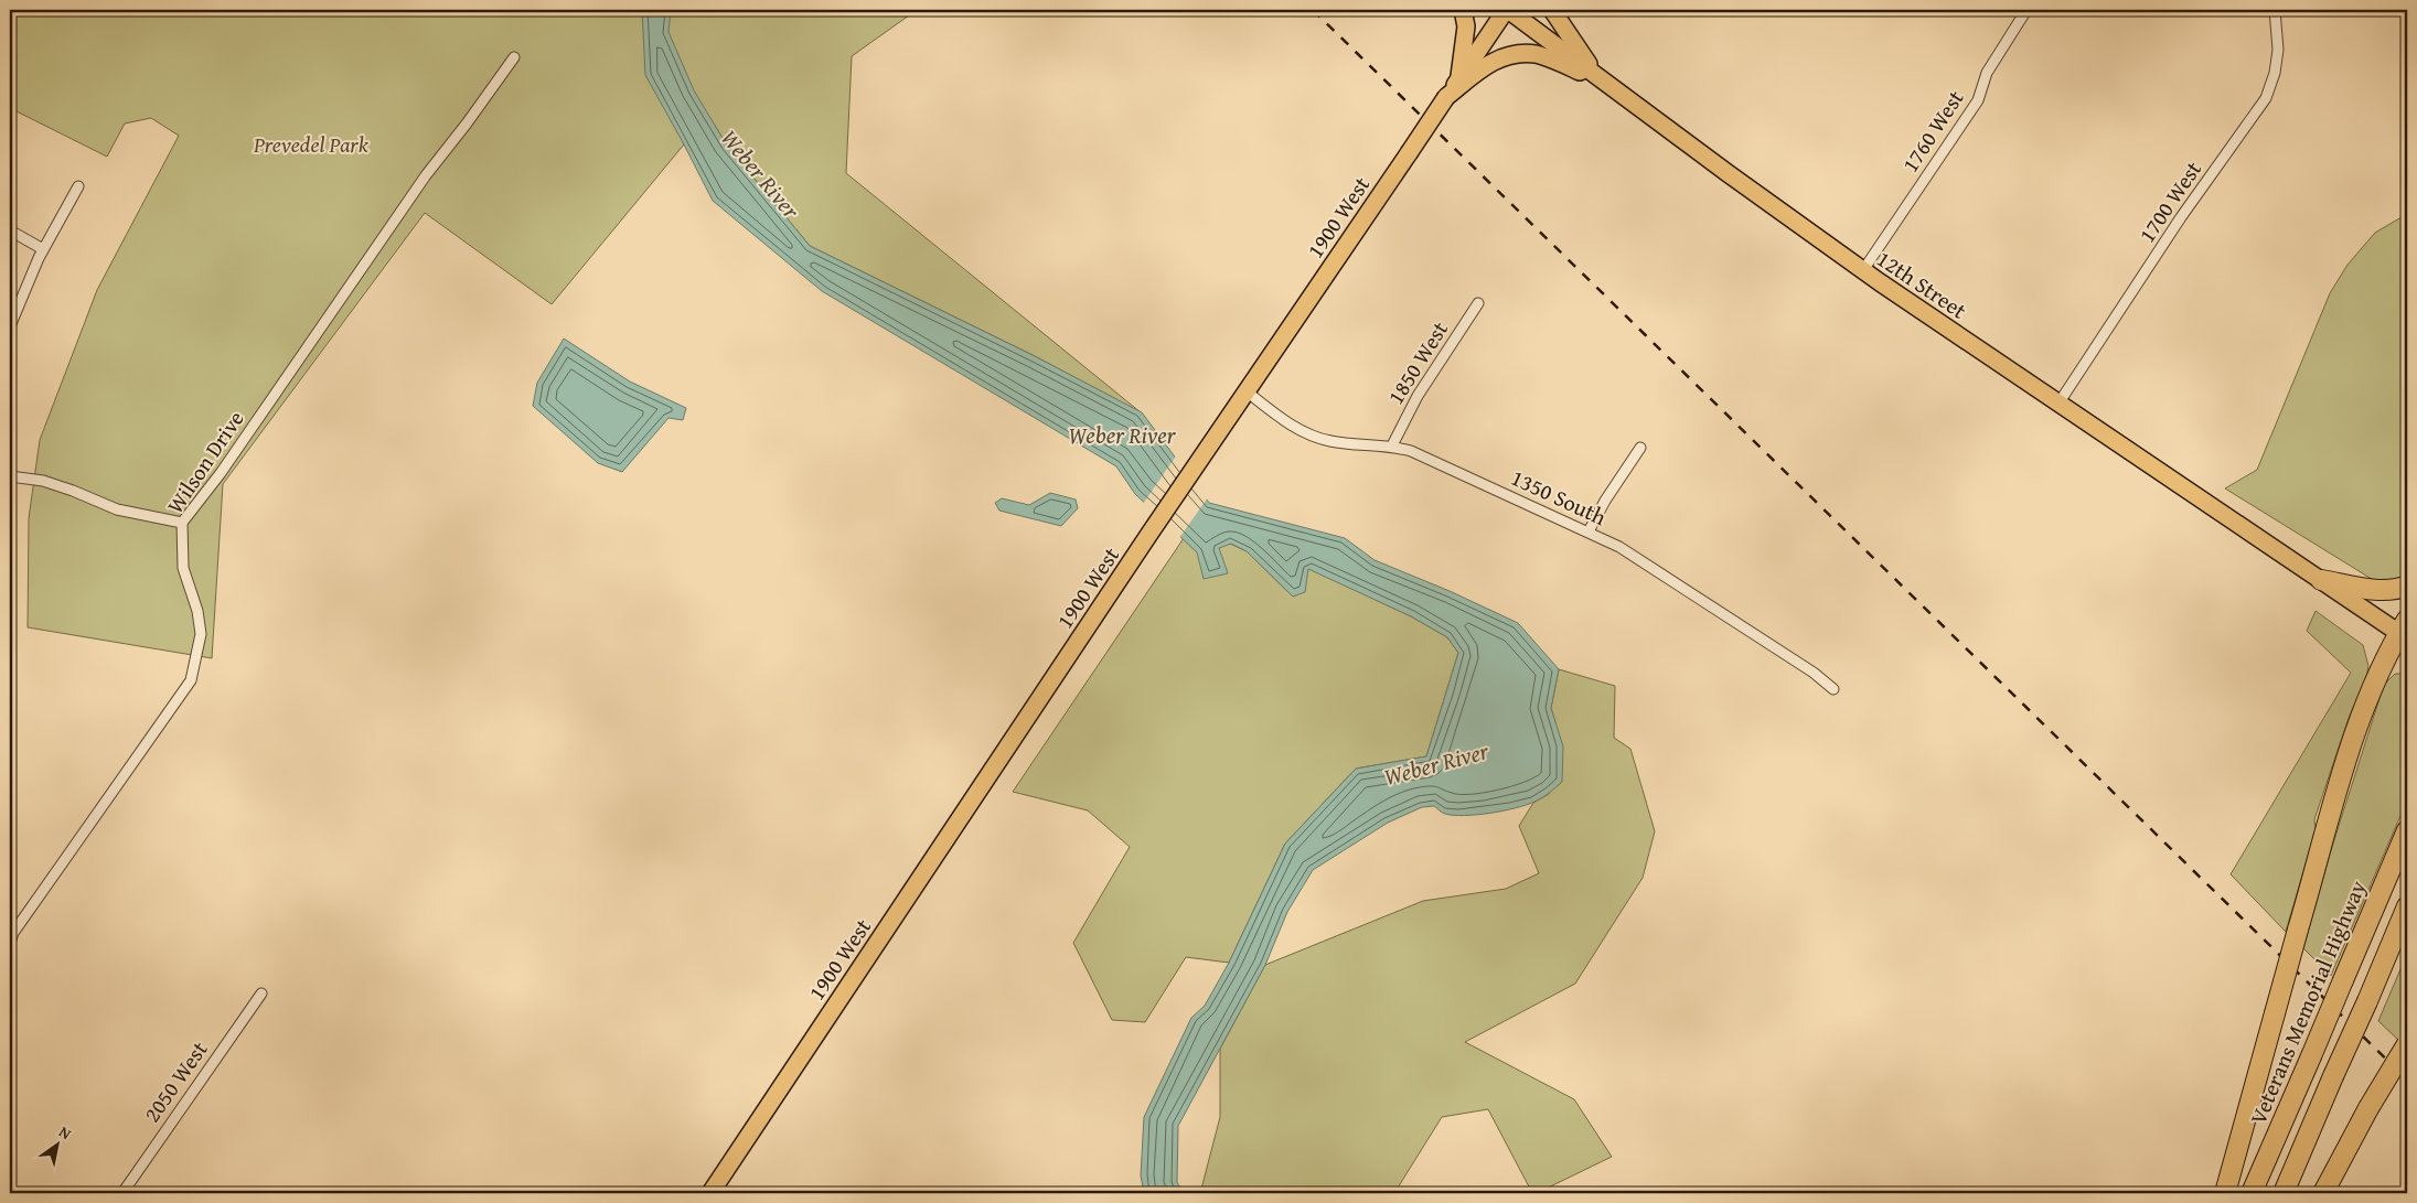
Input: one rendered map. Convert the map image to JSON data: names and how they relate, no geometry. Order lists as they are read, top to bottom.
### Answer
{
  "streets": {
    "highway": ["Veterans Memorial Highway"],
    "main road": ["1900 West", "12th Street"],
    "street": [
      "1760 West",
      "1700 West",
      "1850 West",
      "Wilson Drive",
      "1350 South",
      "2050 West"
    ]
  },
  "crossings": [
    ["1760 West", "12th Street"],
    ["1700 West", "12th Street"],
    ["1900 West", "12th Street"],
    ["1900 West", "1350 South"],
    ["1850 West", "1350 South"]
  ],
  "water": ["Weber River"],
  "parks": ["Prevedel Park"],
  "north": "top right"
}
